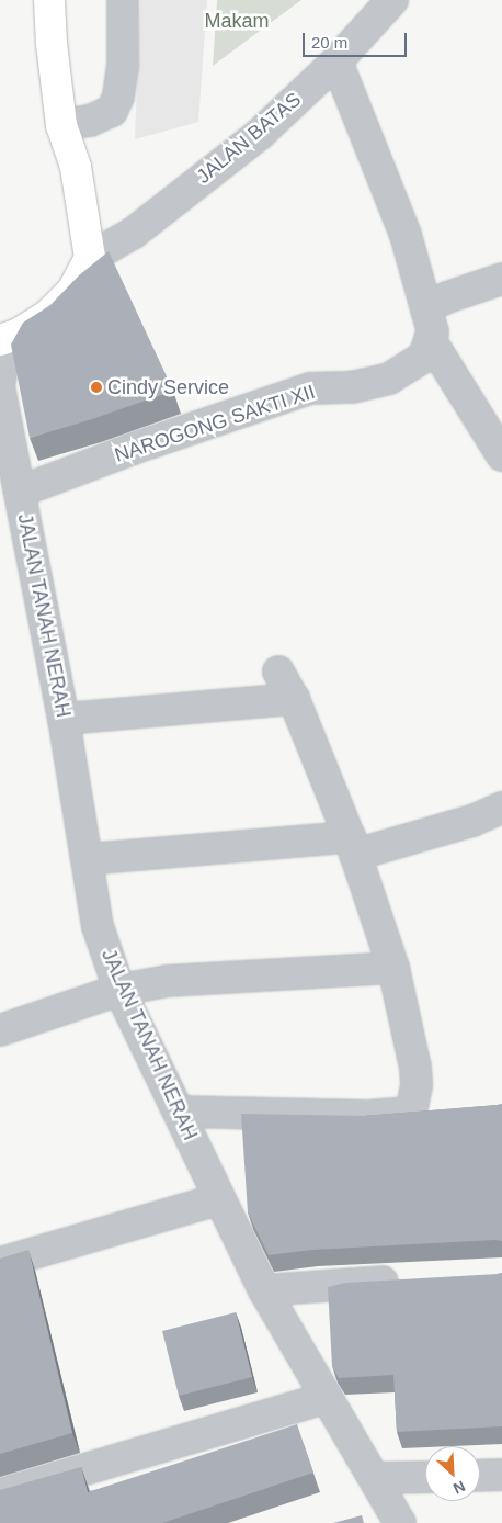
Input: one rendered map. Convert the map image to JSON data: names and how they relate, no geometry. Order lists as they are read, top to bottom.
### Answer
{
  "streets": {
    "street": ["JALAN BATAS", "NAROGONG SAKTI XII", "JALAN TANAH NERAH"]
  },
  "crossings": [
    ["NAROGONG SAKTI XII", "JALAN TANAH NERAH"]
  ],
  "parks": ["Makam"],
  "places": ["Cindy Service"],
  "scale_bar": "20 m",
  "north": "bottom right"
}
